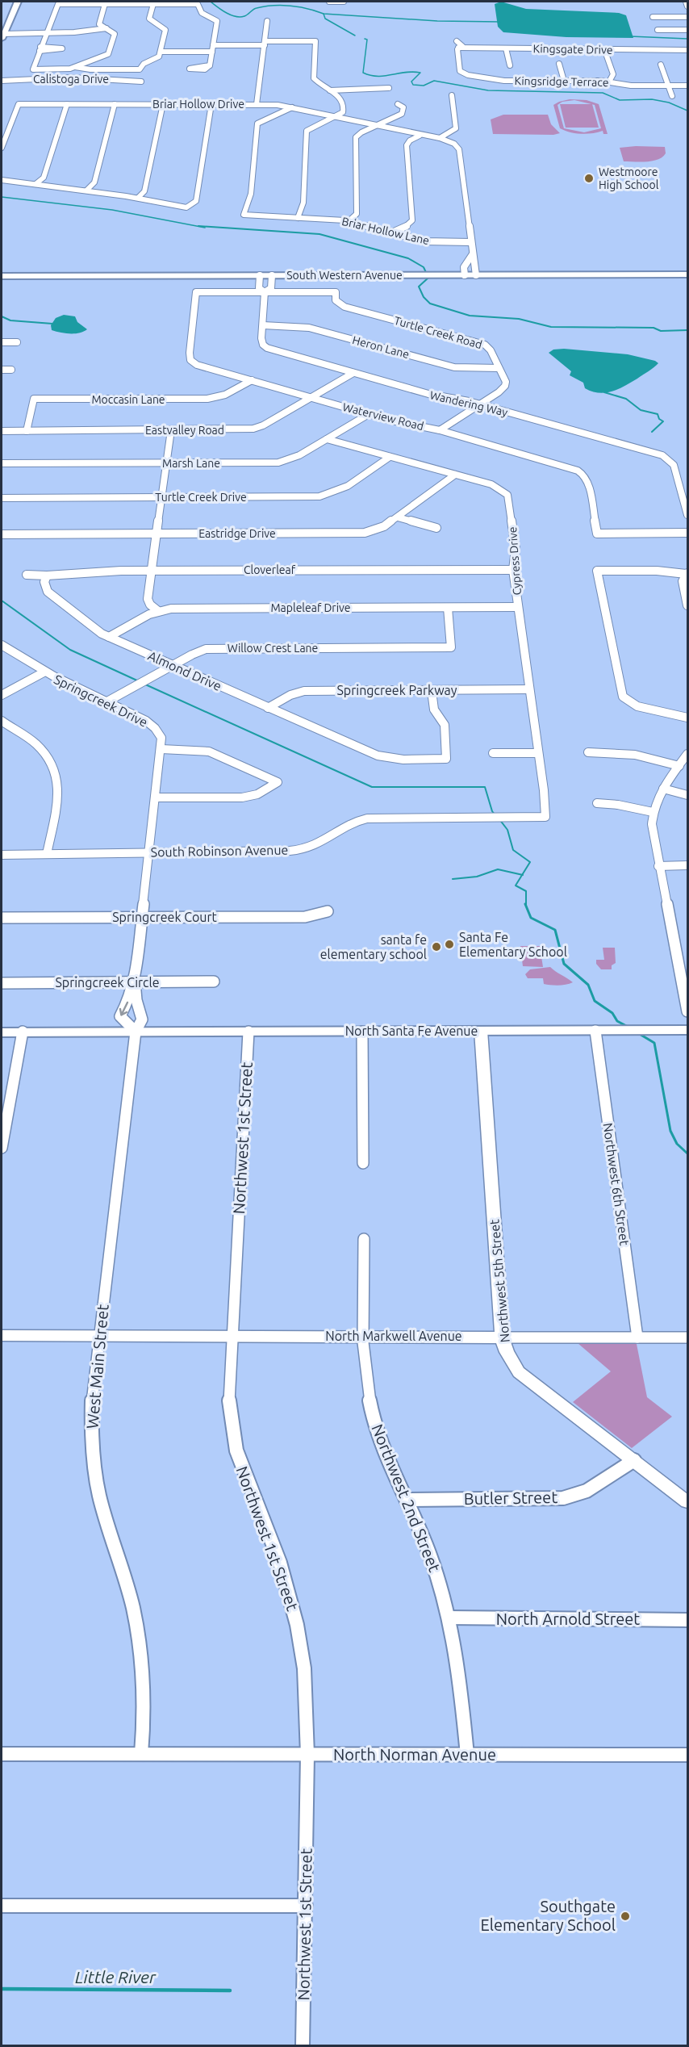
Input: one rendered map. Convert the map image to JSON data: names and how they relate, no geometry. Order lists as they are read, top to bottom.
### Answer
{
  "streets": {
    "main road": ["South Western Avenue", "North Santa Fe Avenue"],
    "street": [
      "Kingsgate Drive",
      "Calistoga Drive",
      "Kingsridge Terrace",
      "Briar Hollow Drive",
      "Briar Hollow Lane",
      "Turtle Creek Road",
      "Heron Lane",
      "Moccasin Lane",
      "Wandering Way",
      "Waterview Road",
      "Eastvalley Road",
      "Marsh Lane",
      "Turtle Creek Drive",
      "Eastridge Drive",
      "Cypress Drive",
      "Cloverleaf",
      "Mapleleaf Drive",
      "Willow Crest Lane",
      "Almond Drive",
      "Springcreek Parkway",
      "Springcreek Drive",
      "South Robinson Avenue",
      "Springcreek Court",
      "Springcreek Circle",
      "Northwest 1st Street",
      "Northwest 6th Street",
      "Northwest 5th Street",
      "North Markwell Avenue",
      "West Main Street",
      "Northwest 2nd Street",
      "Butler Street",
      "North Arnold Street",
      "North Norman Avenue"
    ]
  },
  "crossings": [
    ["Kingsgate Drive", "Kingsridge Terrace"],
    ["Briar Hollow Drive", "Briar Hollow Lane"],
    ["South Western Avenue", "Wandering Way"],
    ["Turtle Creek Road", "Heron Lane"],
    ["Turtle Creek Road", "Wandering Way"],
    ["Turtle Creek Road", "Waterview Road"],
    ["Heron Lane", "Wandering Way"],
    ["Moccasin Lane", "Waterview Road"],
    ["Moccasin Lane", "Eastvalley Road"],
    ["Wandering Way", "Waterview Road"],
    ["Wandering Way", "Eastvalley Road"],
    ["Waterview Road", "Eastvalley Road"],
    ["Waterview Road", "Marsh Lane"],
    ["Marsh Lane", "Cypress Drive"],
    ["Turtle Creek Drive", "Cypress Drive"],
    ["Eastridge Drive", "Cypress Drive"],
    ["Cypress Drive", "Cloverleaf"],
    ["Cypress Drive", "Mapleleaf Drive"],
    ["Cypress Drive", "Springcreek Parkway"],
    ["Cypress Drive", "South Robinson Avenue"],
    ["Cloverleaf", "Almond Drive"],
    ["Mapleleaf Drive", "Willow Crest Lane"],
    ["Mapleleaf Drive", "Almond Drive"],
    ["Willow Crest Lane", "Almond Drive"],
    ["Willow Crest Lane", "Springcreek Drive"],
    ["Almond Drive", "Springcreek Parkway"],
    ["Springcreek Drive", "South Robinson Avenue"],
    ["Springcreek Drive", "Springcreek Court"],
    ["Springcreek Drive", "Springcreek Circle"],
    ["Springcreek Drive", "North Santa Fe Avenue"],
    ["Springcreek Drive", "West Main Street"],
    ["North Santa Fe Avenue", "Northwest 1st Street"],
    ["North Santa Fe Avenue", "Northwest 6th Street"],
    ["North Santa Fe Avenue", "Northwest 5th Street"],
    ["North Santa Fe Avenue", "West Main Street"],
    ["Northwest 1st Street", "North Markwell Avenue"],
    ["Northwest 1st Street", "North Norman Avenue"],
    ["Northwest 6th Street", "North Markwell Avenue"],
    ["Northwest 5th Street", "North Markwell Avenue"],
    ["Northwest 5th Street", "Butler Street"],
    ["North Markwell Avenue", "West Main Street"],
    ["North Markwell Avenue", "Northwest 2nd Street"],
    ["West Main Street", "North Norman Avenue"],
    ["Northwest 2nd Street", "Butler Street"],
    ["Northwest 2nd Street", "North Arnold Street"],
    ["Northwest 2nd Street", "North Norman Avenue"]
  ],
  "water": ["Little River"],
  "places": [
    "Westmoore High School",
    "Santa Fe Elementary School",
    "santa fe elementary school",
    "Southgate Elementary School"
  ]
}
